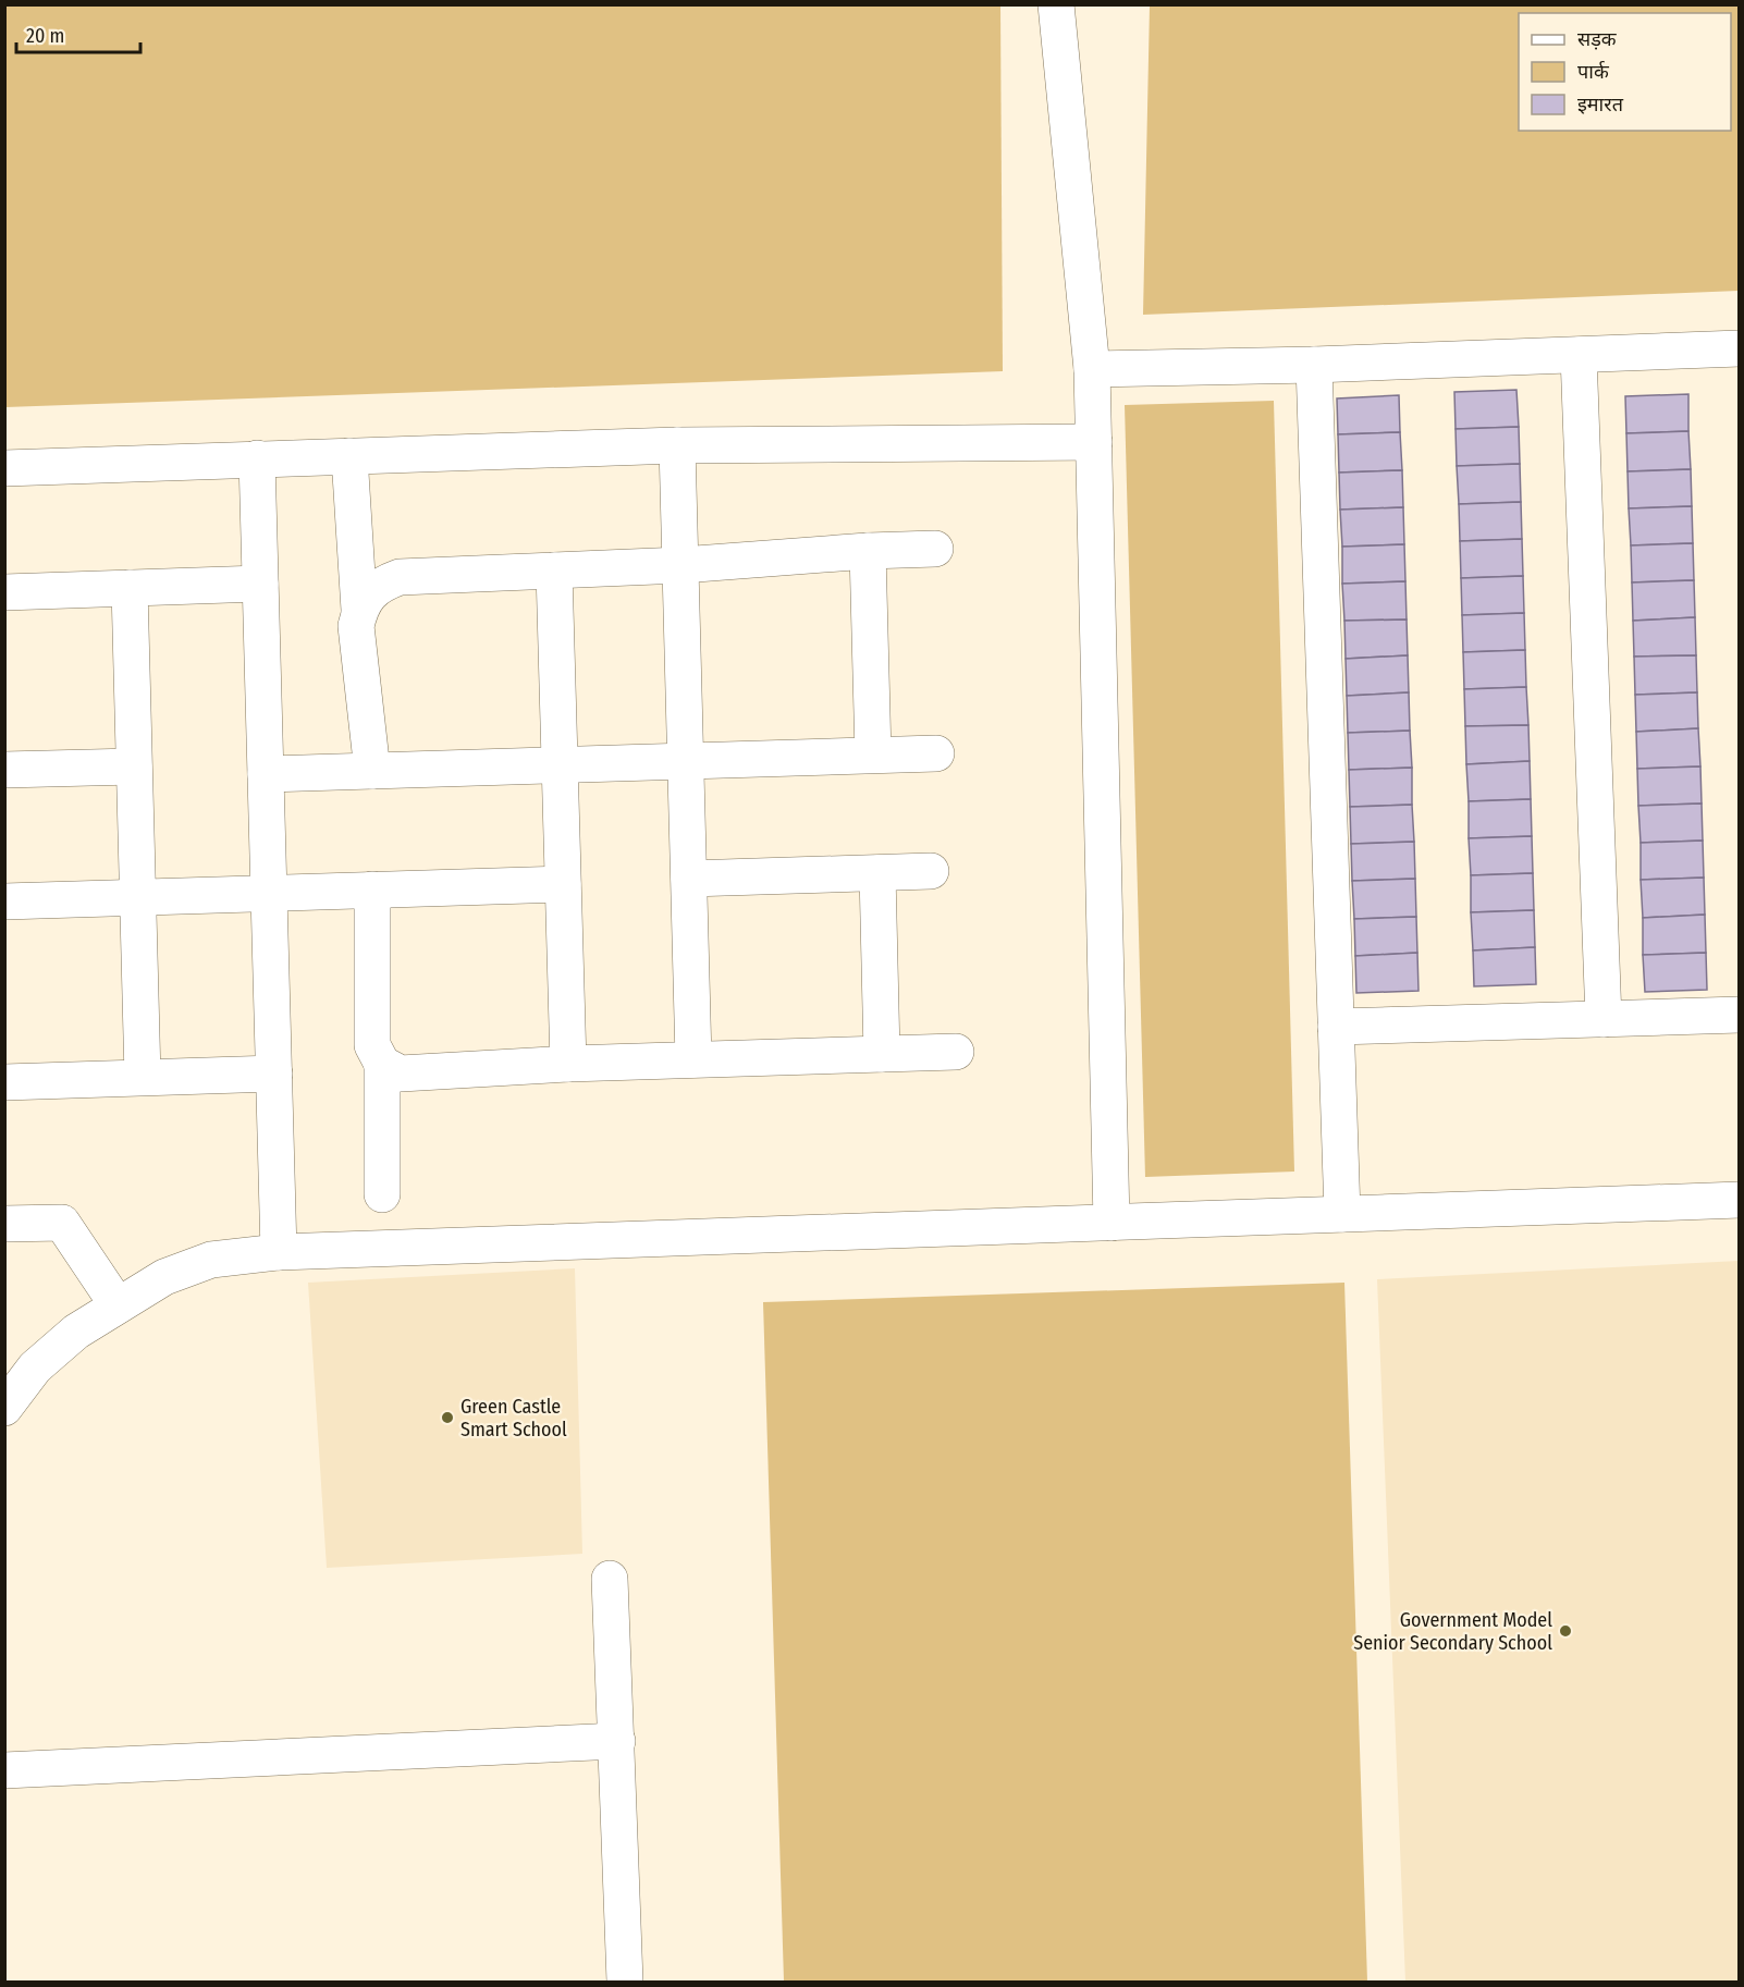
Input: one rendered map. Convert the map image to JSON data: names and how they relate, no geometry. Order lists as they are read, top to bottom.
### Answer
{
  "places": ["Green Castle Smart School", "Government Model Senior Secondary School"],
  "legend": ["सड़क", "पार्क", "इमारत"],
  "scale_bar": "20 m"
}
